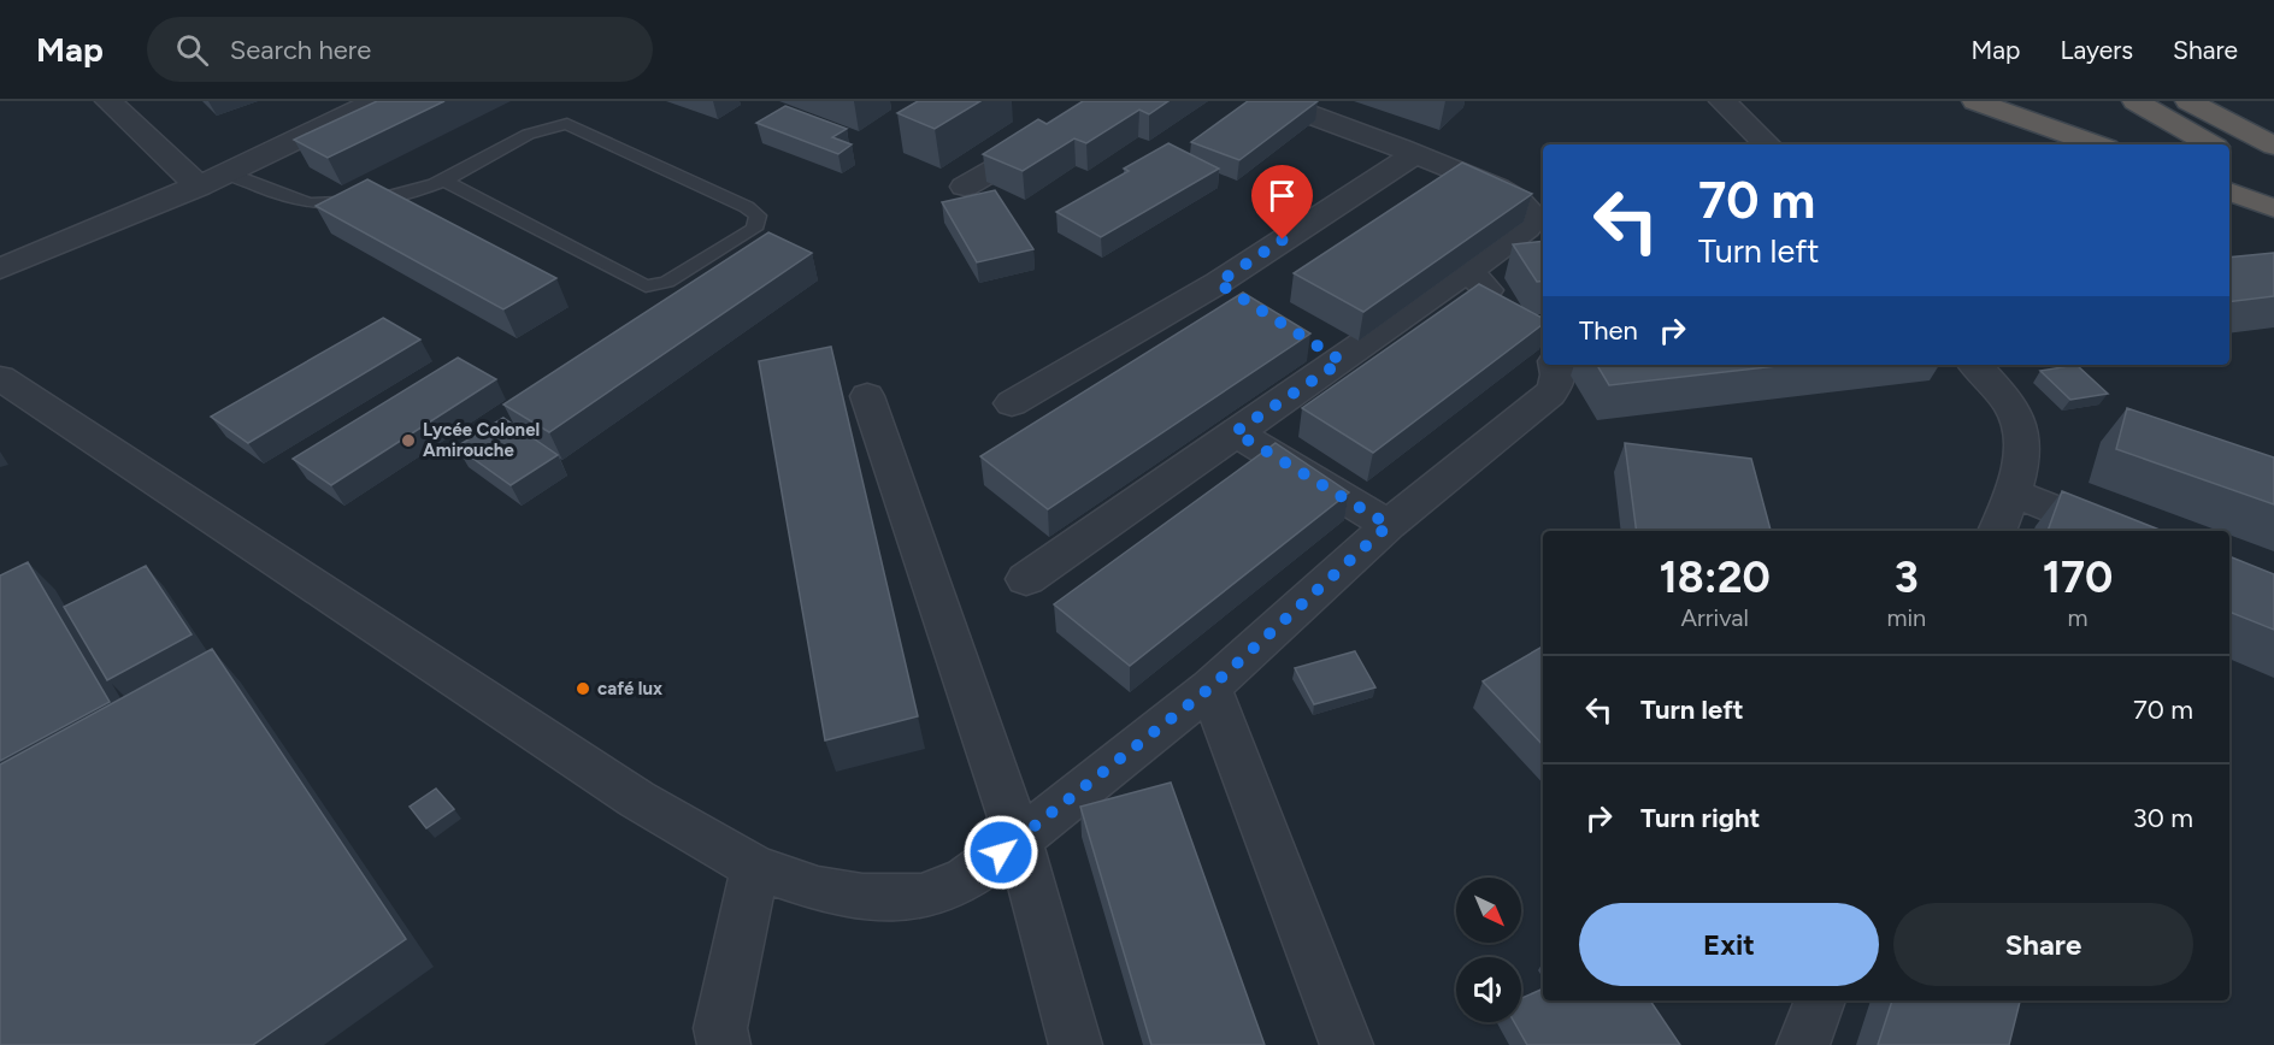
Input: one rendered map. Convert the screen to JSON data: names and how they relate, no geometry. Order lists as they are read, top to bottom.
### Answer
{
  "places": ["Lycée Colonel Amirouche", "café lux"],
  "north": "bottom right",
  "page": {
    "header": "Map",
    "search": "Search here",
    "nav": ["Map", "Layers", "Share"],
    "turn": ["70 m", "Turn left"],
    "then": "Then",
    "eta": [
      "18:20",
      "Arrival",
      "3",
      "min",
      "170",
      "m"
    ],
    "list": [
      {
        "name": "Turn left",
        "value": "70 m"
      },
      {
        "name": "Turn right",
        "value": "30 m"
      }
    ],
    "buttons": ["Exit", "Share"]
  }
}
